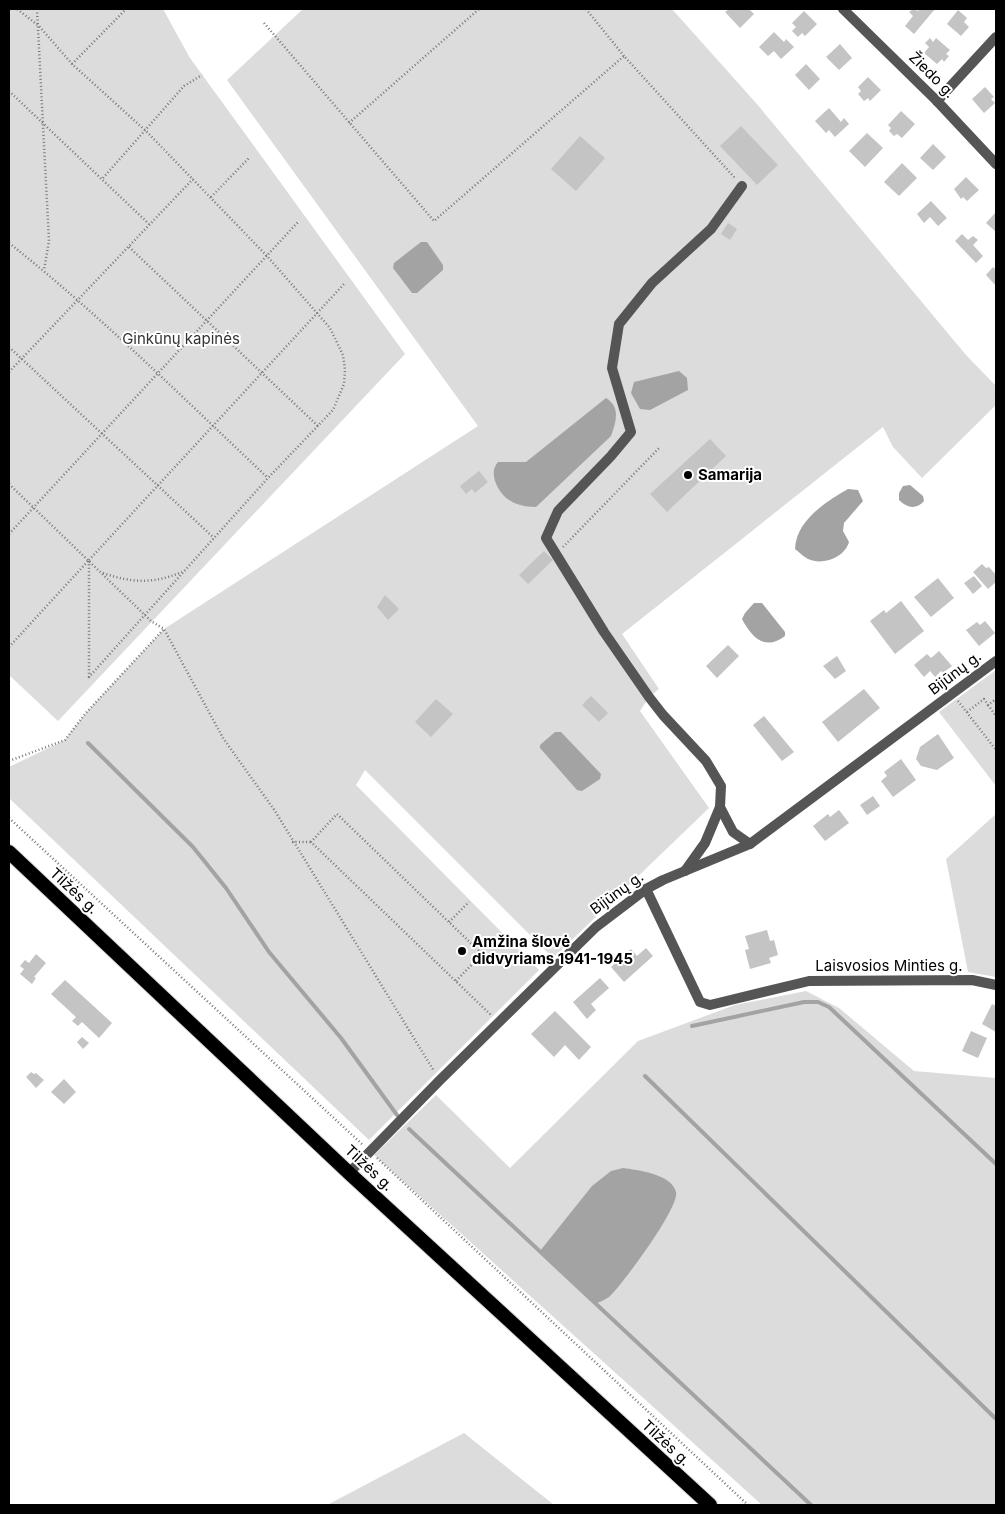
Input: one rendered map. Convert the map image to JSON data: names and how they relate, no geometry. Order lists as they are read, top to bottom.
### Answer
{
  "streets": {
    "highway": ["Tilžės g."],
    "street": ["Žiedo g.", "Bijūnų g.", "Laisvosios Minties g."]
  },
  "crossings": [
    ["Bijūnų g.", "Tilžės g."],
    ["Bijūnų g.", "Laisvosios Minties g."]
  ],
  "parks": ["Ginkūnų kapinės"],
  "places": ["Samarija", "Amžina šlovė didvyriams 1941-1945"]
}
